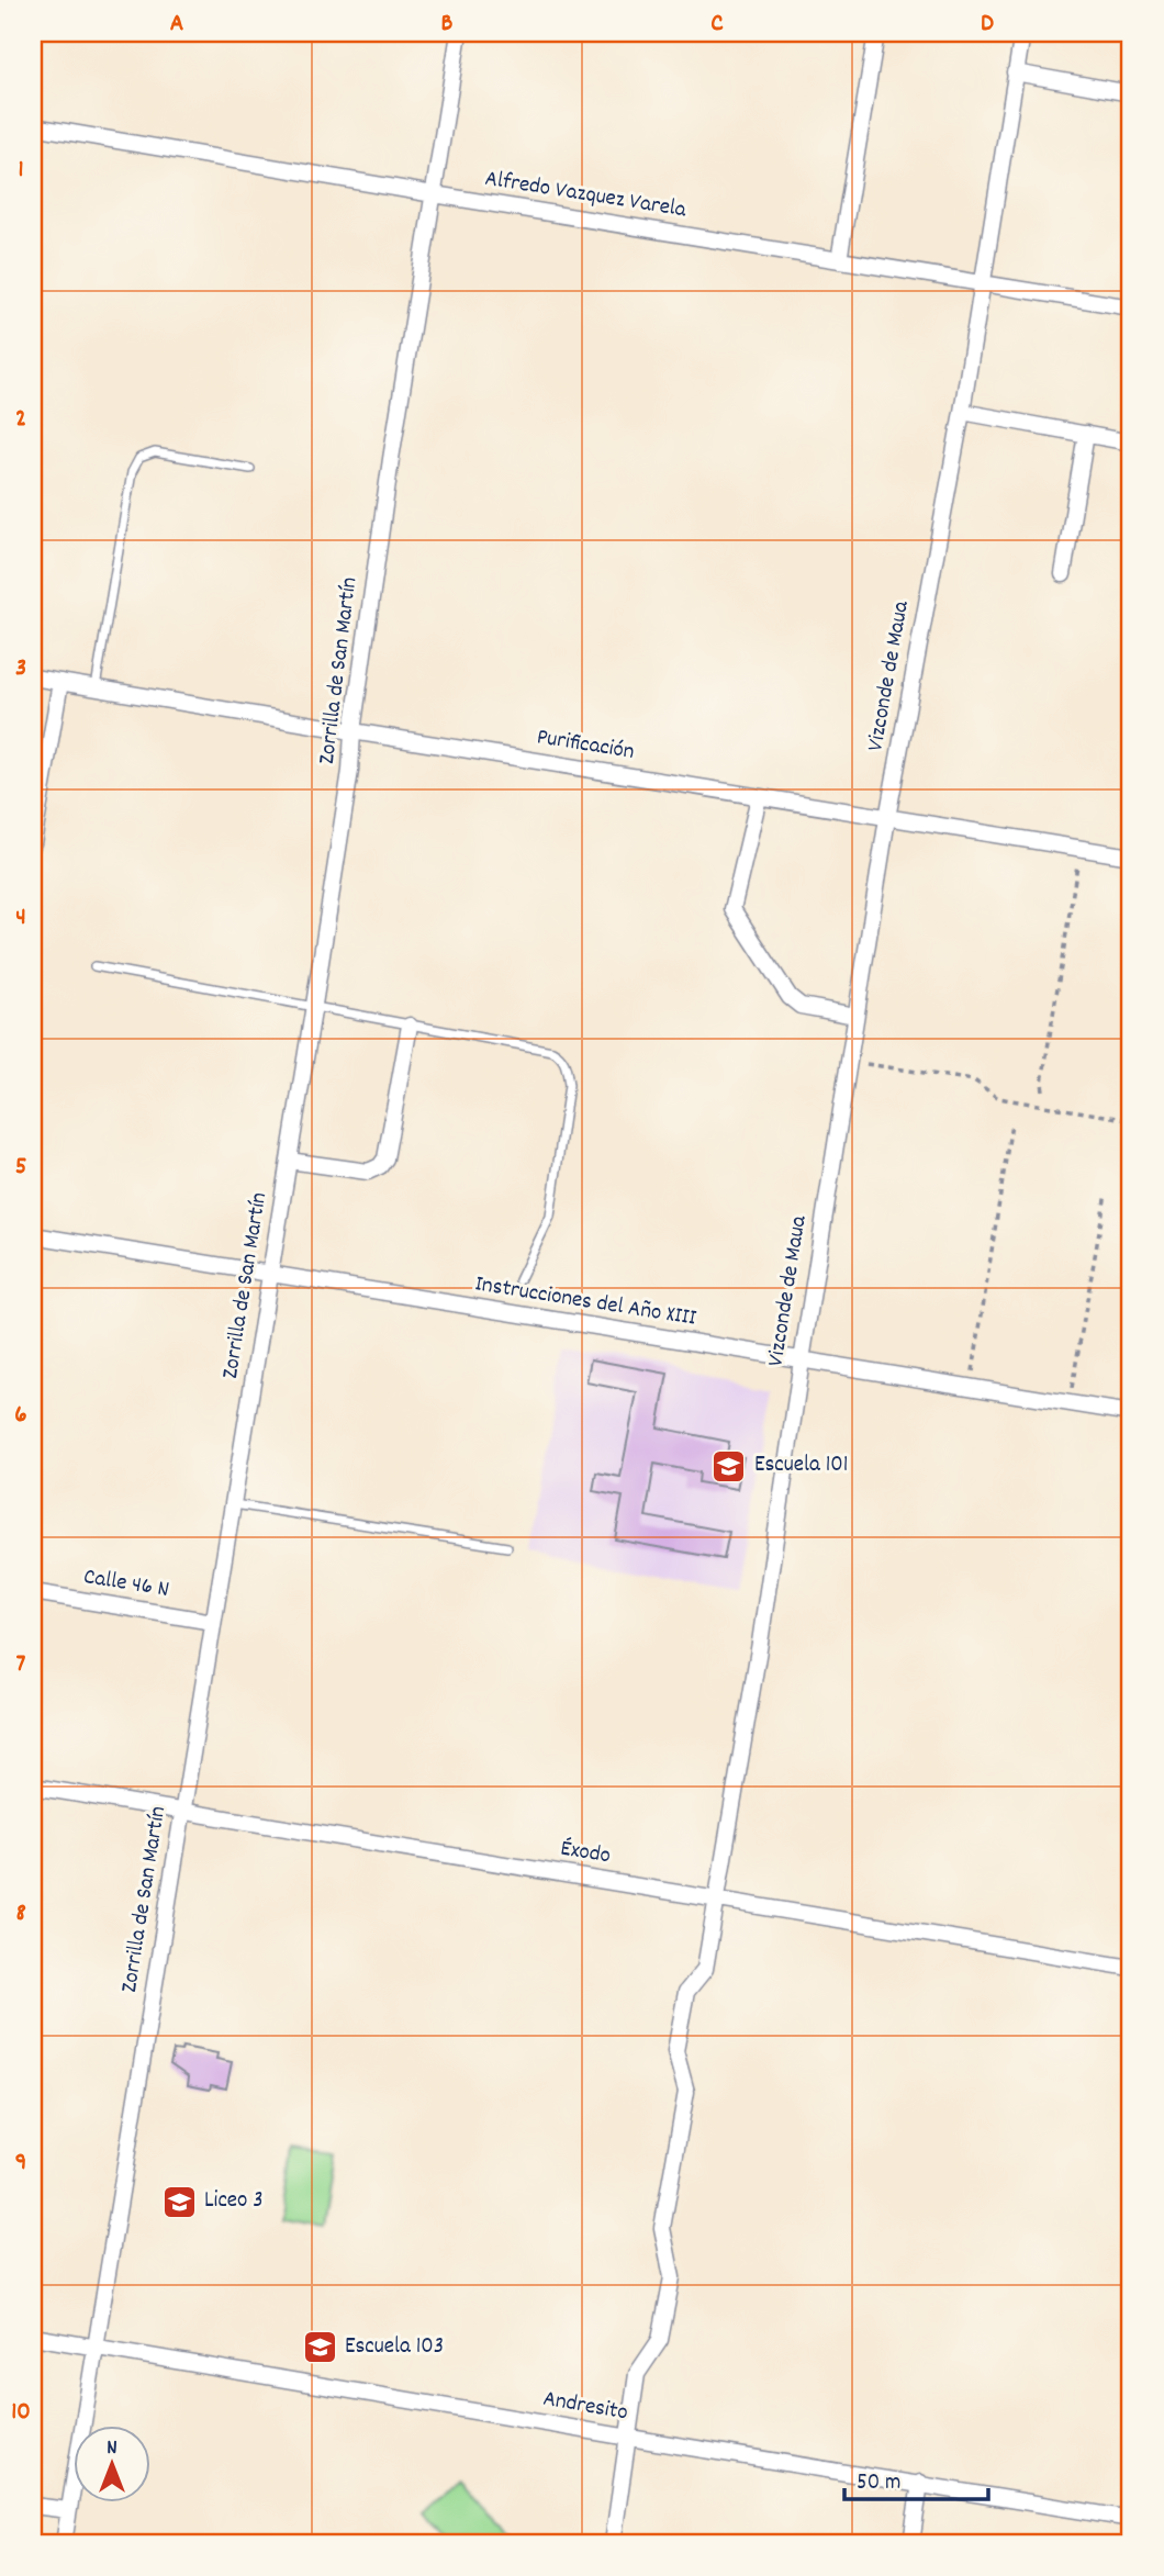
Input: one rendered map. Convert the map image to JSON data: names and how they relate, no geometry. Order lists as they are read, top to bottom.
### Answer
{
  "streets": {
    "street": [
      "Alfredo Vazquez Varela",
      "Zorrilla de San Martín",
      "Vizconde de Maua",
      "Purificación",
      "Instrucciones del Año XIII",
      "Calle 46 N",
      "Éxodo",
      "Andresito"
    ]
  },
  "crossings": [
    ["Alfredo Vazquez Varela", "Zorrilla de San Martín"],
    ["Alfredo Vazquez Varela", "Vizconde de Maua"],
    ["Zorrilla de San Martín", "Purificación"],
    ["Zorrilla de San Martín", "Instrucciones del Año XIII"],
    ["Zorrilla de San Martín", "Calle 46 N"],
    ["Zorrilla de San Martín", "Éxodo"],
    ["Zorrilla de San Martín", "Andresito"],
    ["Vizconde de Maua", "Purificación"],
    ["Vizconde de Maua", "Instrucciones del Año XIII"],
    ["Vizconde de Maua", "Éxodo"],
    ["Vizconde de Maua", "Andresito"]
  ],
  "places": {
    "school or university": ["Escuela 101", "Liceo 3", "Escuela 103"]
  },
  "scale_bar": "50 m",
  "north": "top",
  "grid": {
    "columns": [
      "A",
      "B",
      "C",
      "D"
    ],
    "rows": [
      "1",
      "2",
      "3",
      "4",
      "5",
      "6",
      "7",
      "8",
      "9",
      "10"
    ]
  }
}
